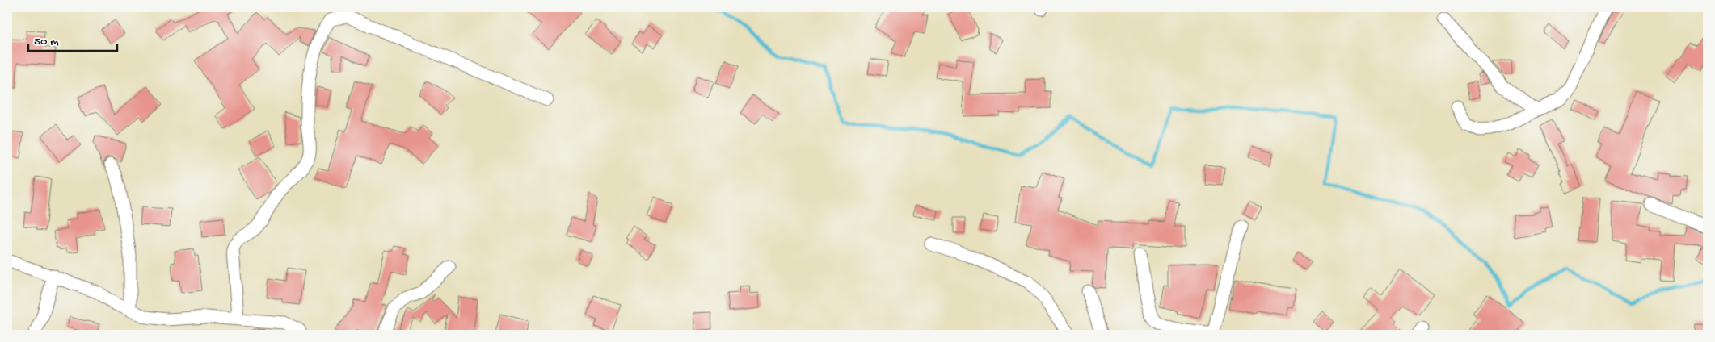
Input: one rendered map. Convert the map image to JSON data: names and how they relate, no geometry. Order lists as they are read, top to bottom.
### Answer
{
  "scale_bar": "50 m"
}
